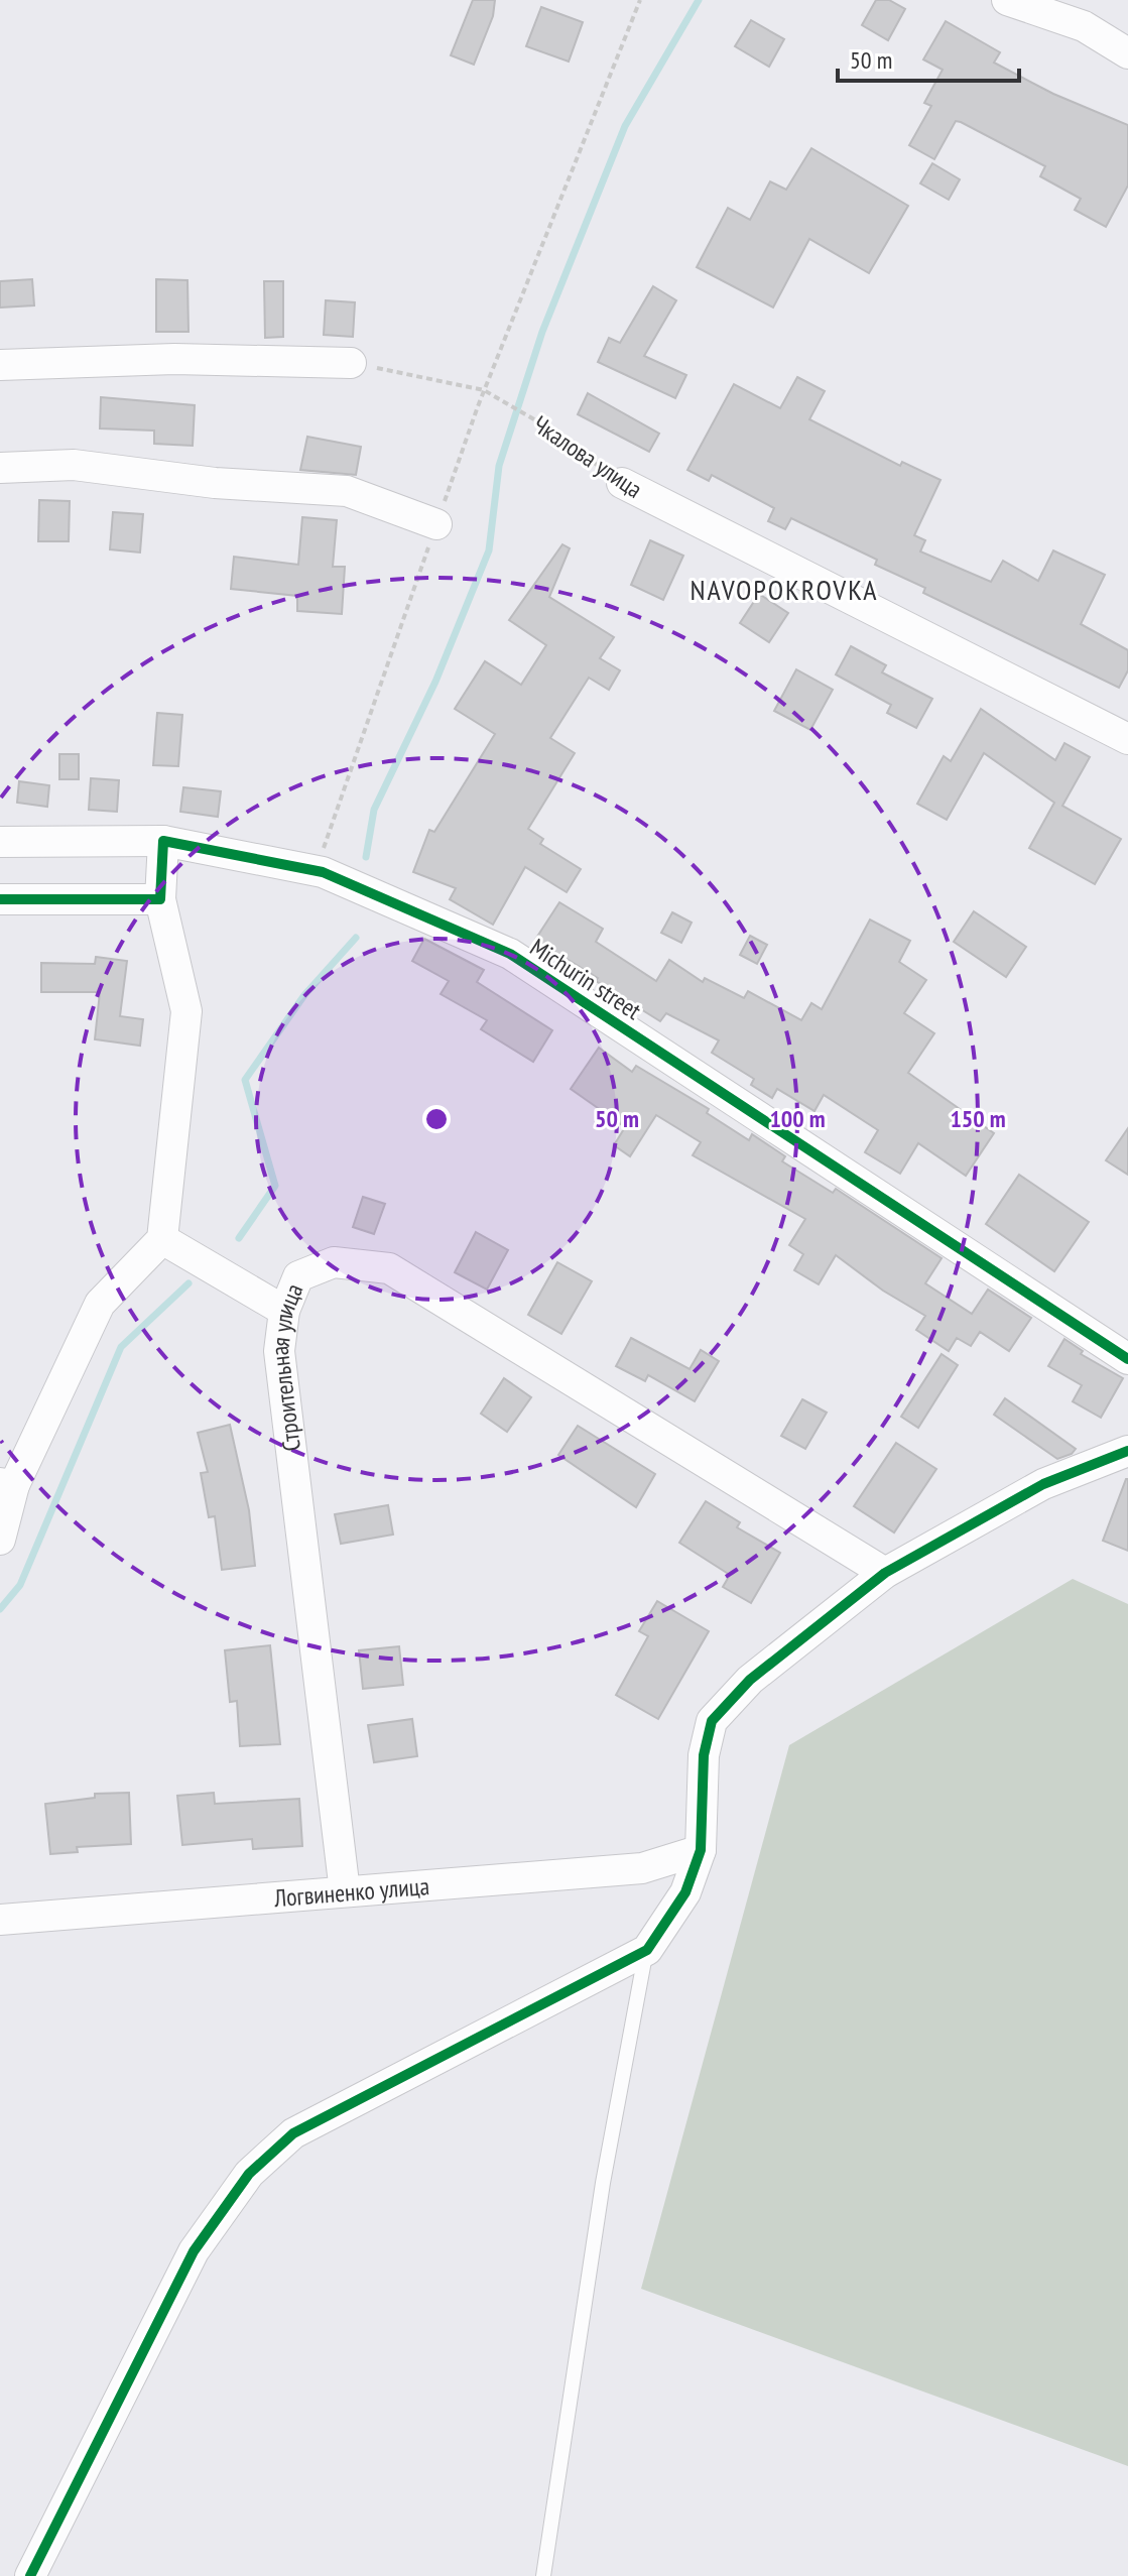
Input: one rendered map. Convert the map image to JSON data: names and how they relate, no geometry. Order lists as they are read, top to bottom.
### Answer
{
  "streets": {
    "street": [
      "Чкалова улица",
      "Michurin street",
      "Строительная улица",
      "Логвиненко улица"
    ]
  },
  "crossings": [
    ["Строительная улица", "Логвиненко улица"]
  ],
  "districts": ["NAVOPOKROVKA"],
  "scale_bar": "50 m",
  "rings": ["50 m", "100 m", "150 m"]
}
